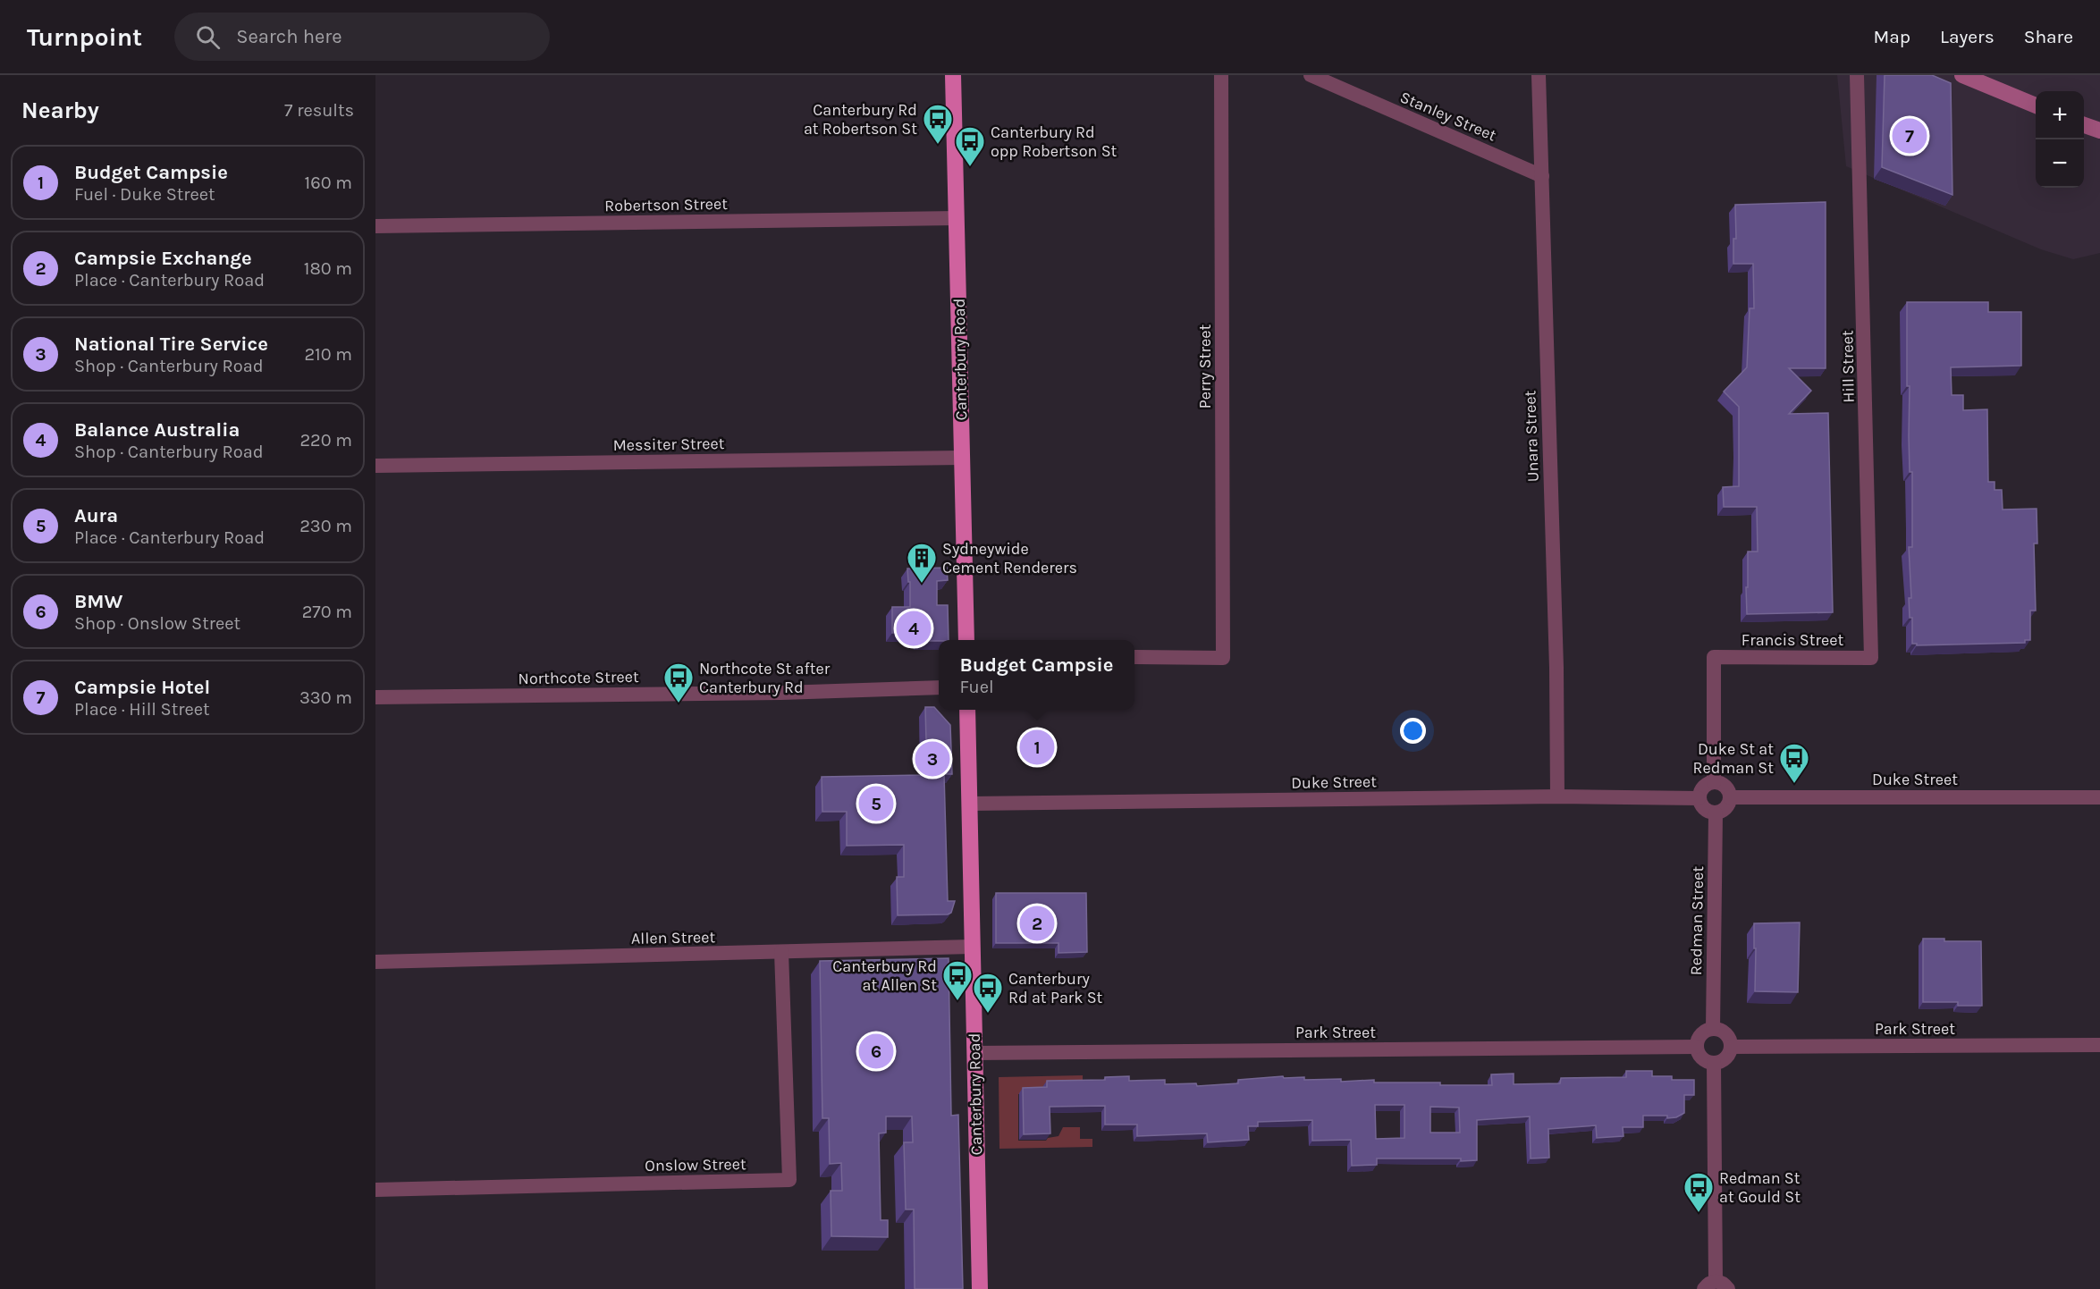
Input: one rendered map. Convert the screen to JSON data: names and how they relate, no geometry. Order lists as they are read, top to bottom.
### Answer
{
  "streets": {
    "highway": ["Canterbury Road"],
    "street": [
      "Stanley Street",
      "Robertson Street",
      "Perry Street",
      "Hill Street",
      "Unara Street",
      "Messiter Street",
      "Francis Street",
      "Northcote Street",
      "Duke Street",
      "Redman Street",
      "Allen Street",
      "Park Street",
      "Onslow Street"
    ]
  },
  "crossings": [
    ["Stanley Street", "Unara Street"],
    ["Robertson Street", "Canterbury Road"],
    ["Canterbury Road", "Messiter Street"],
    ["Canterbury Road", "Duke Street"],
    ["Canterbury Road", "Allen Street"],
    ["Canterbury Road", "Park Street"],
    ["Hill Street", "Francis Street"],
    ["Unara Street", "Duke Street"],
    ["Francis Street", "Duke Street"],
    ["Francis Street", "Redman Street"],
    ["Duke Street", "Redman Street"],
    ["Redman Street", "Park Street"],
    ["Allen Street", "Onslow Street"]
  ],
  "places": {
    "bus stop": [
      "Canterbury Rd at Robertson St",
      "Canterbury Rd opp Robertson St",
      "Northcote St after Canterbury Rd",
      "Duke St at Redman St",
      "Canterbury Rd at Allen St",
      "Canterbury Rd at Park St",
      "Redman St at Gould St"
    ],
    "building": ["Sydneywide Cement Renderers"]
  },
  "page": {
    "header": "Turnpoint",
    "search": "Search here",
    "nav": ["Map", "Layers", "Share"],
    "heading": ["Nearby", "7 results"],
    "map_buttons": ["+", "−"],
    "pins": [
      "7",
      "4",
      "1",
      "3",
      "5",
      "2",
      "6"
    ],
    "list": [
      {
        "mark": "1",
        "name": "Budget Campsie",
        "note": "Fuel · Duke Street",
        "value": "160 m"
      },
      {
        "mark": "2",
        "name": "Campsie Exchange",
        "note": "Place · Canterbury Road",
        "value": "180 m"
      },
      {
        "mark": "3",
        "name": "National Tire Service",
        "note": "Shop · Canterbury Road",
        "value": "210 m"
      },
      {
        "mark": "4",
        "name": "Balance Australia",
        "note": "Shop · Canterbury Road",
        "value": "220 m"
      },
      {
        "mark": "5",
        "name": "Aura",
        "note": "Place · Canterbury Road",
        "value": "230 m"
      },
      {
        "mark": "6",
        "name": "BMW",
        "note": "Shop · Onslow Street",
        "value": "270 m"
      },
      {
        "mark": "7",
        "name": "Campsie Hotel",
        "note": "Place · Hill Street",
        "value": "330 m"
      }
    ],
    "popup": ["Budget Campsie", "Fuel"]
  }
}
